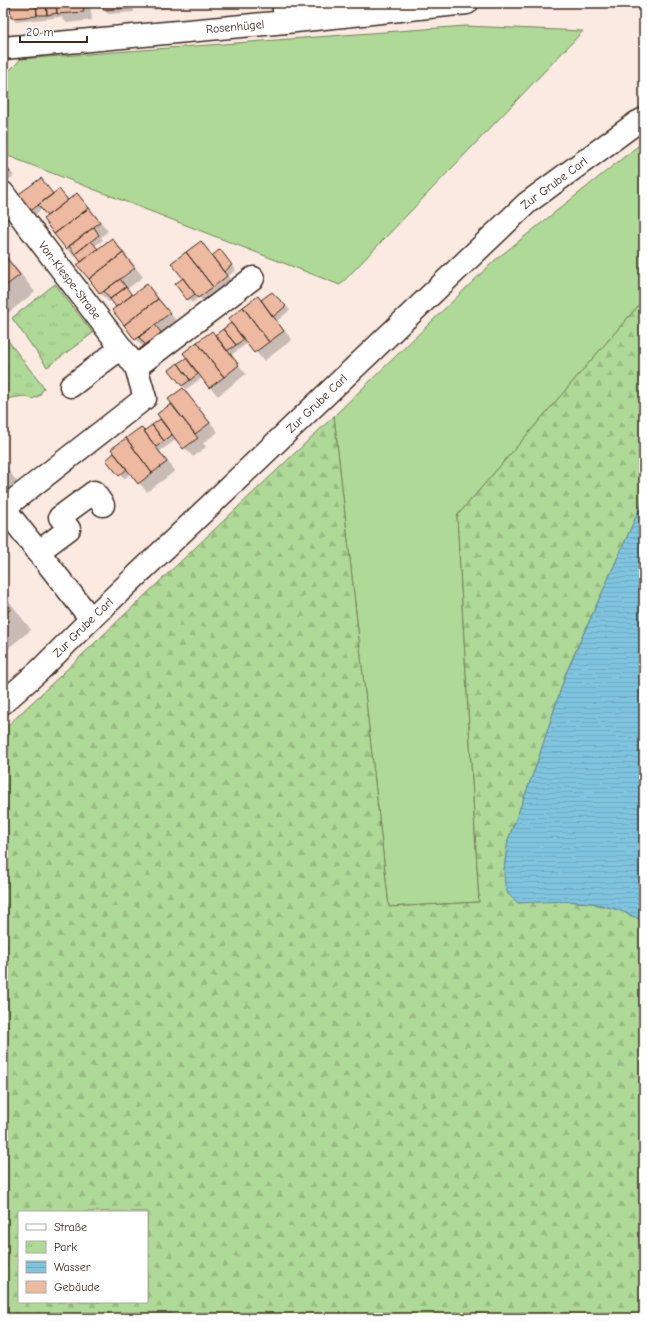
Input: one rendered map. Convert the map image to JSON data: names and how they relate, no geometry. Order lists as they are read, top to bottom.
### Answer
{
  "streets": {
    "street": ["Rosenhügel", "Zur Grube Carl", "Von-Klespe-Straße"]
  },
  "crossings": [
    ["Zur Grube Carl", "Von-Klespe-Straße"]
  ],
  "legend": [
    "Straße",
    "Park",
    "Wasser",
    "Gebäude"
  ],
  "scale_bar": "20 m"
}
